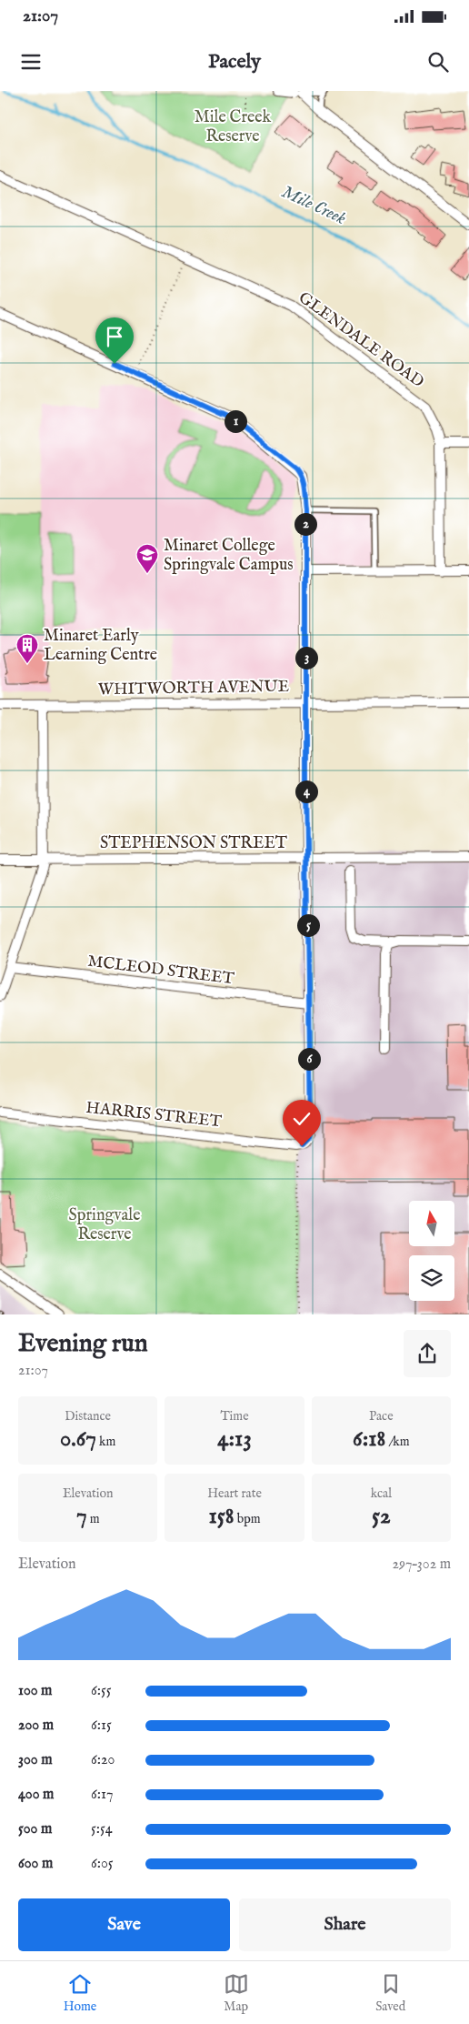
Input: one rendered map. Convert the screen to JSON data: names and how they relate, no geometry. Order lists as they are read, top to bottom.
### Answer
{
  "streets": {
    "street": [
      "GLENDALE ROAD",
      "WHITWORTH AVENUE",
      "STEPHENSON STREET",
      "MCLEOD STREET",
      "HARRIS STREET"
    ]
  },
  "water": ["Mile Creek"],
  "parks": ["Mile Creek Reserve", "Springvale Reserve"],
  "places": {
    "school or university": ["Minaret College Springvale Campus"],
    "building": ["Minaret Early Learning Centre"]
  },
  "north": "top",
  "page": {
    "status": "21:07",
    "header": "Pacely",
    "pins": [
      "1",
      "2",
      "3",
      "4",
      "5",
      "6"
    ],
    "heading": ["Evening run", "21:07"],
    "stats": [
      ["Distance", "0.67 km"],
      ["Time", "4:13"],
      ["Pace", "6:18 /km"],
      ["Elevation", "7 m"],
      ["Heart rate", "158 bpm"],
      ["kcal", "52"]
    ],
    "chart": ["Elevation", "297–302 m"],
    "list": [
      {
        "name": "100 m",
        "note": "6:55"
      },
      {
        "name": "200 m",
        "note": "6:15"
      },
      {
        "name": "300 m",
        "note": "6:20"
      },
      {
        "name": "400 m",
        "note": "6:17"
      },
      {
        "name": "500 m",
        "note": "5:54"
      },
      {
        "name": "600 m",
        "note": "6:05"
      }
    ],
    "buttons": ["Save", "Share"],
    "tabs": ["Home", "Map", "Saved"]
  }
}
